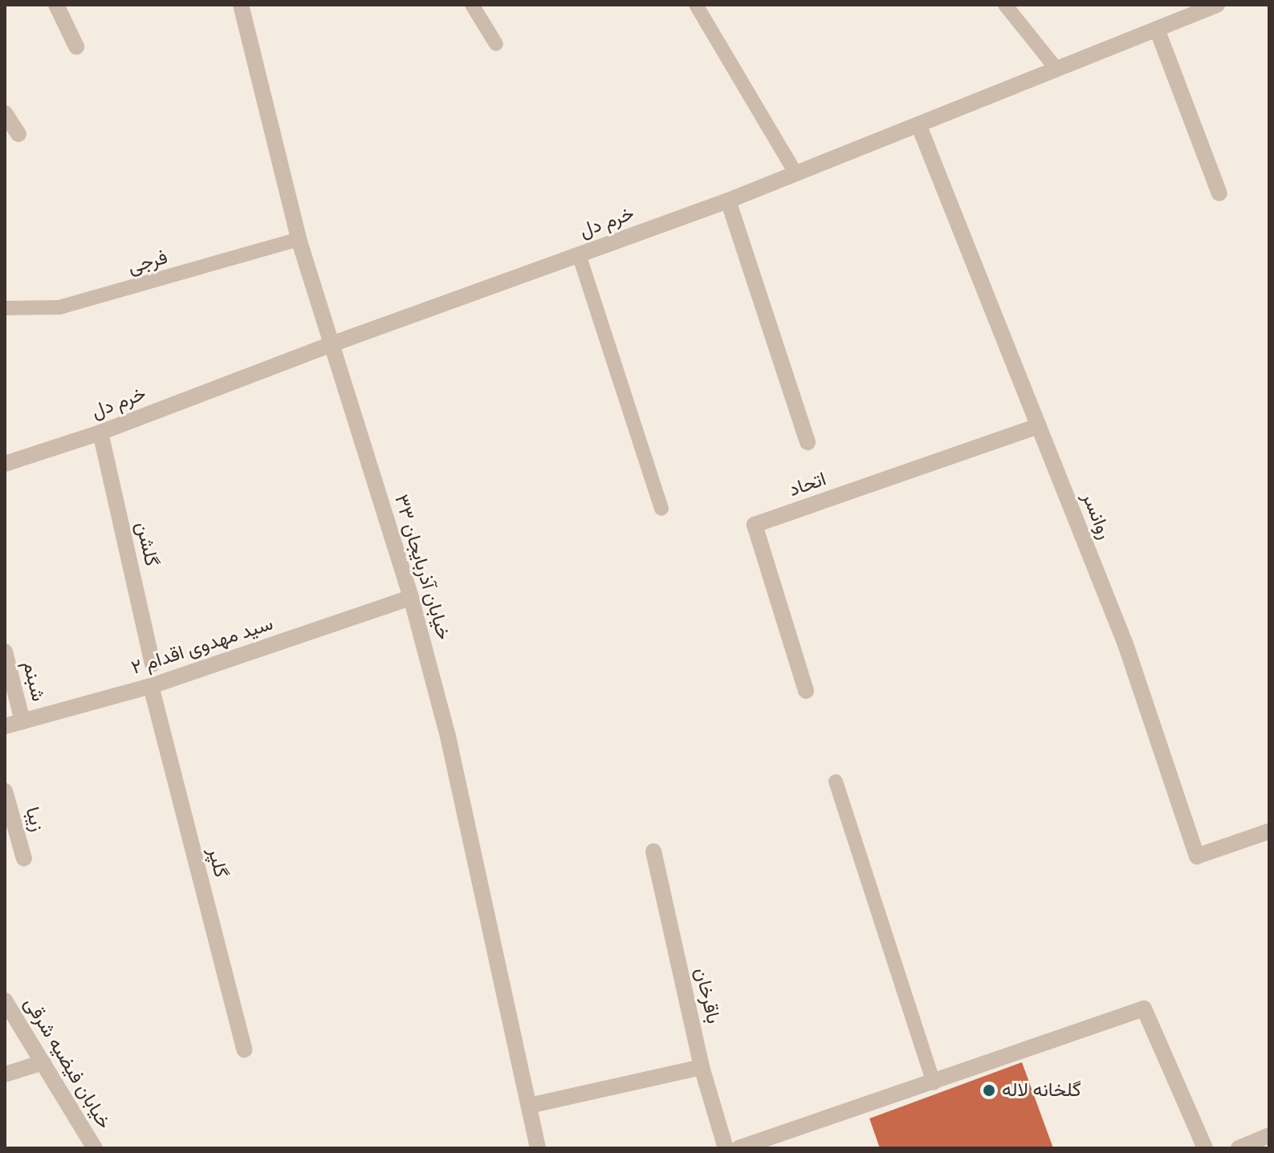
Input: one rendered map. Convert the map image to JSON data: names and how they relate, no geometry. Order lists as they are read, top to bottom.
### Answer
{
  "streets": {
    "street": [
      "خرم دل",
      "اتحاد",
      "روانسر",
      "گلشن",
      "خیابان آذربایجان ۳۳",
      "سید مهدوی اقدام ۲",
      "شبنم",
      "زیبا",
      "گلپر",
      "باقرخان",
      "خیابان فیضیه شرقی"
    ],
    "lane": ["فرجی"]
  },
  "crossings": [
    ["خرم دل", "روانسر"],
    ["خرم دل", "گلشن"],
    ["خرم دل", "خیابان آذربایجان ۳۳"],
    ["فرجی", "خیابان آذربایجان ۳۳"],
    ["اتحاد", "روانسر"],
    ["خیابان آذربایجان ۳۳", "سید مهدوی اقدام ۲"],
    ["سید مهدوی اقدام ۲", "شبنم"],
    ["سید مهدوی اقدام ۲", "گلپر"]
  ],
  "places": ["گلخانه لاله"]
}
